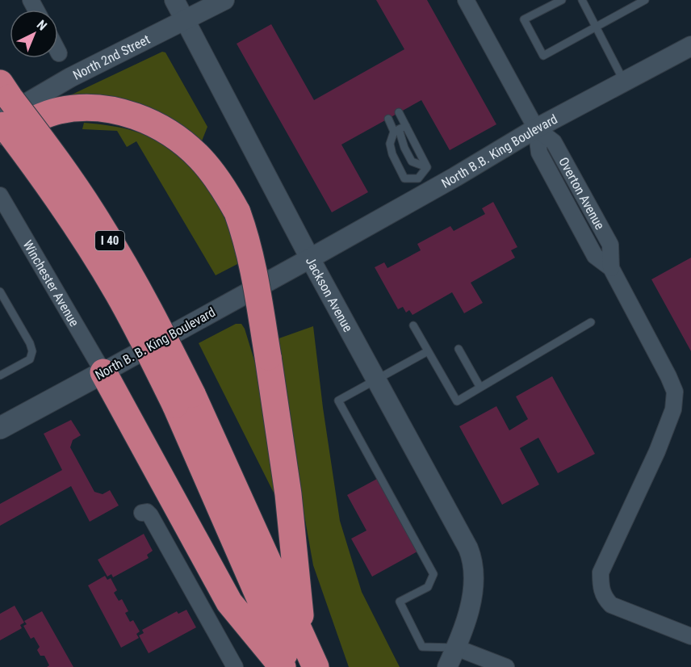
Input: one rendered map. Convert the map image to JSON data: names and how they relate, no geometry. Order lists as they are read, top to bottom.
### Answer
{
  "streets": {
    "highway": ["I 40"],
    "main road": ["North B. B. King Boulevard"],
    "street": [
      "North 2nd Street",
      "North B.B. King Boulevard",
      "Overton Avenue",
      "Winchester Avenue",
      "Jackson Avenue"
    ]
  },
  "crossings": [
    ["North 2nd Street", "I 40"],
    ["North 2nd Street", "Jackson Avenue"],
    ["North B.B. King Boulevard", "Overton Avenue"],
    ["North B.B. King Boulevard", "Jackson Avenue"],
    ["North B.B. King Boulevard", "North B. B. King Boulevard"],
    ["Winchester Avenue", "North B. B. King Boulevard"],
    ["Jackson Avenue", "North B. B. King Boulevard"]
  ],
  "north": "top right"
}
